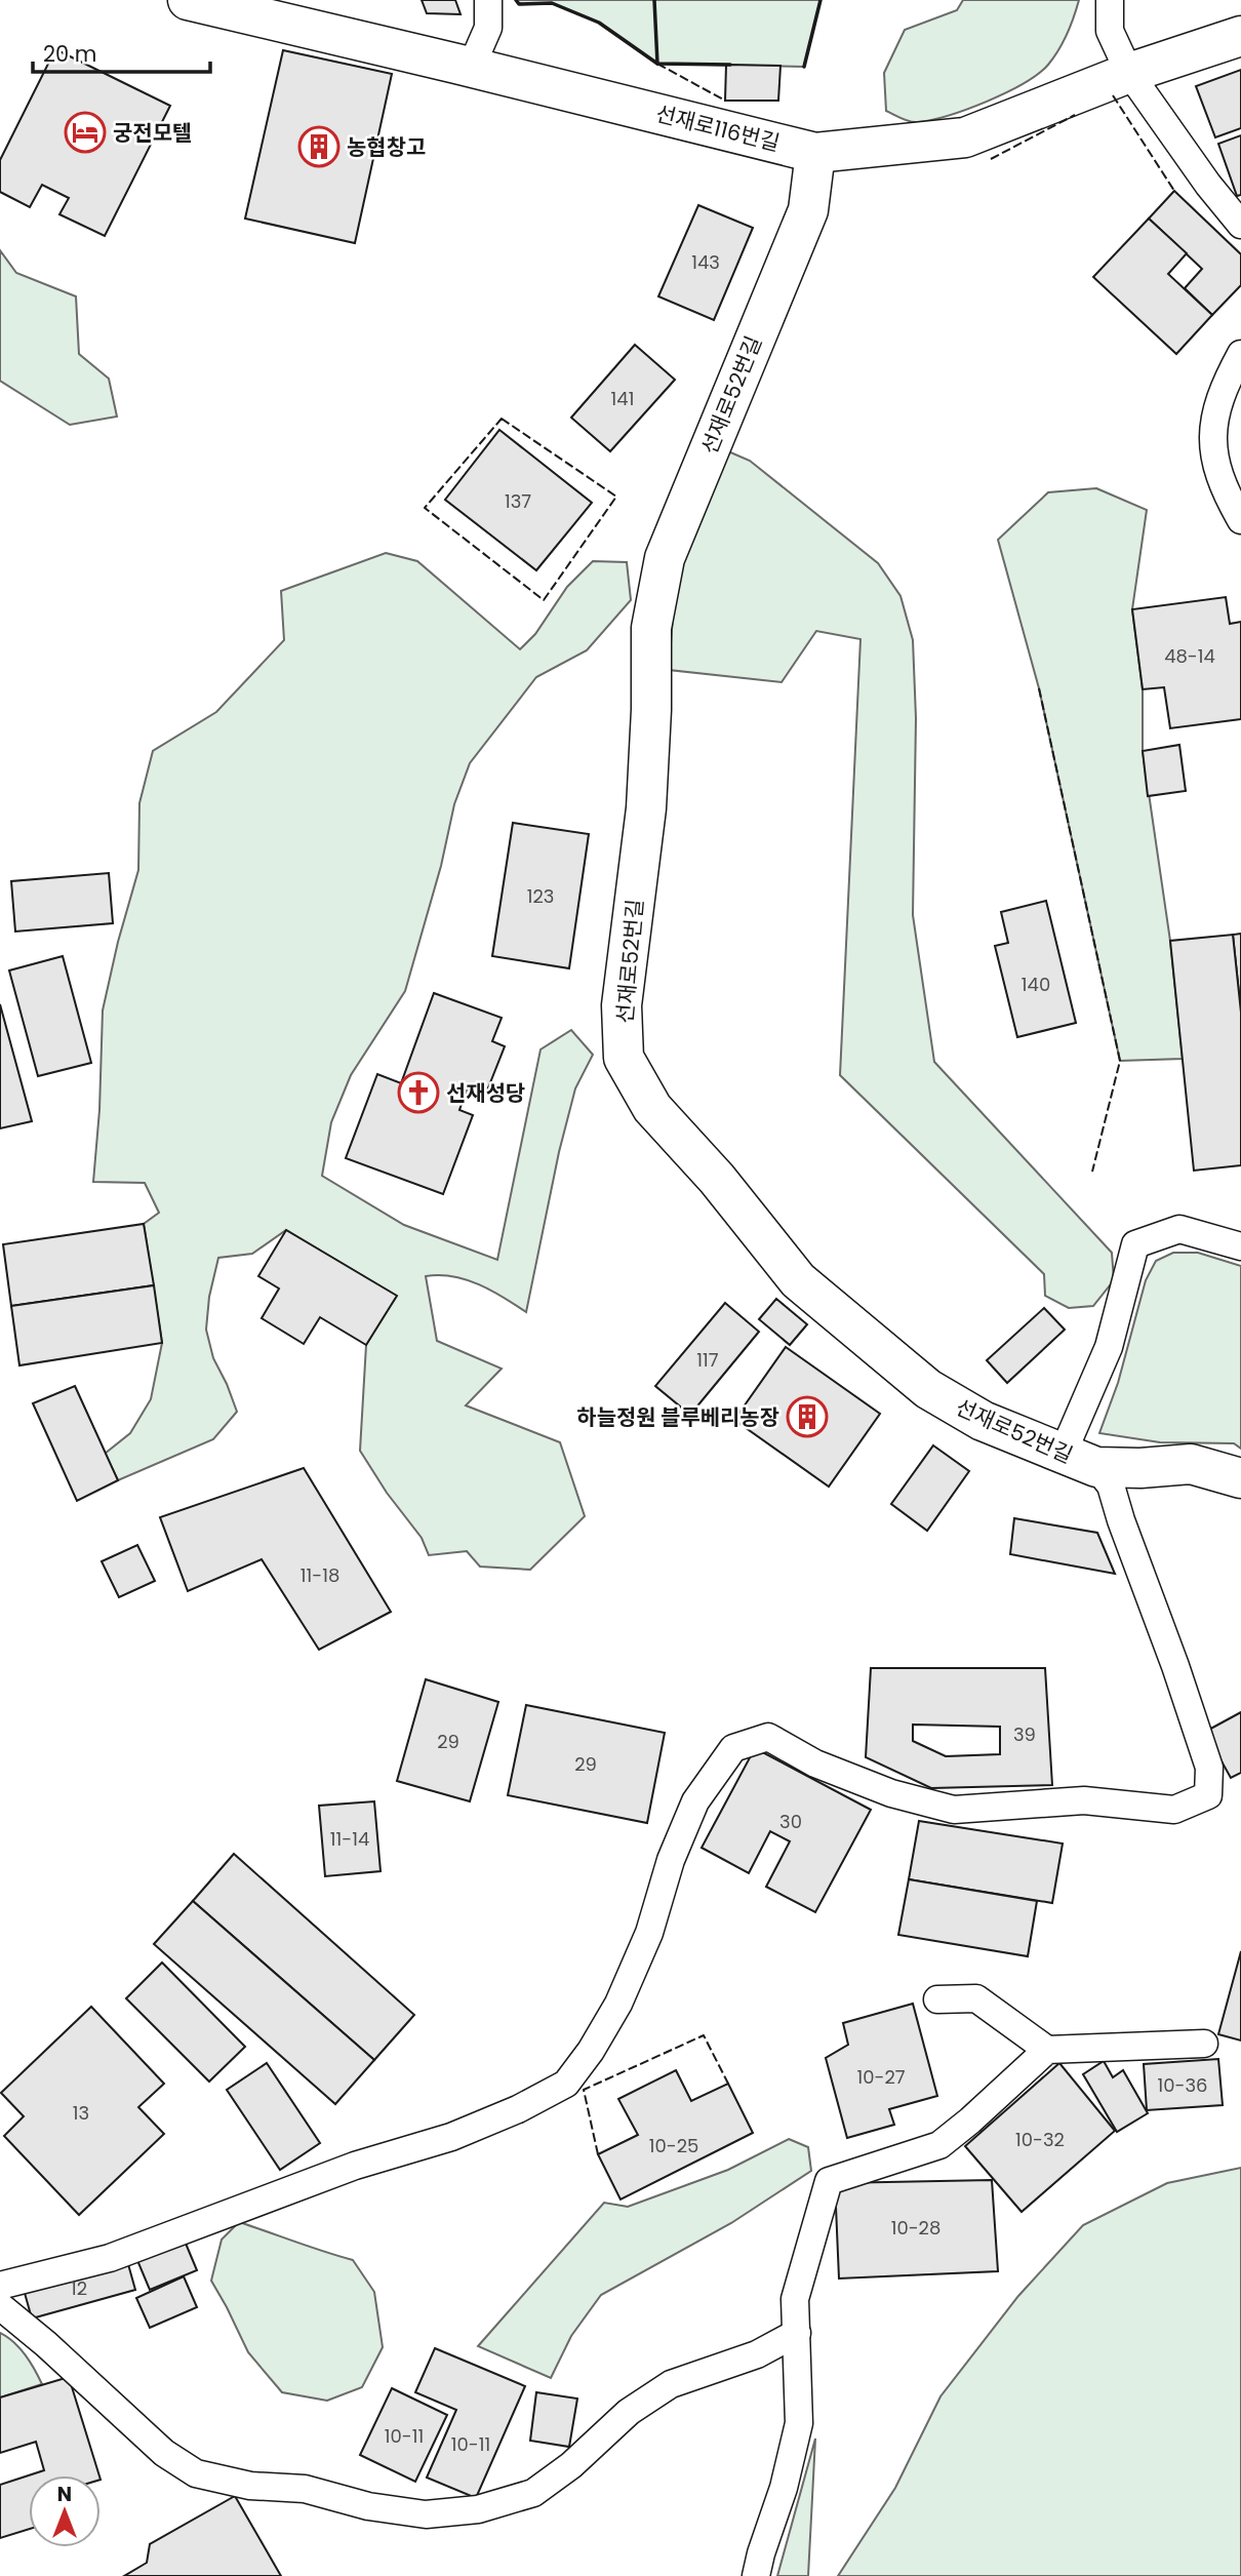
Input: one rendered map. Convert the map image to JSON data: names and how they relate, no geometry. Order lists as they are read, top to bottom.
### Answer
{
  "streets": {
    "street": ["선재로116번길", "선재로52번길"]
  },
  "crossings": [
    ["선재로116번길", "선재로52번길"]
  ],
  "places": {
    "hotel": ["궁전모텔"],
    "building": ["농협창고", "하늘정원 블루베리농장"],
    "church": ["선재성당"]
  },
  "house_numbers": [
    "143",
    "141",
    "137",
    "48-14",
    "123",
    "140",
    "117",
    "11-18",
    "39",
    "29",
    "29",
    "30",
    "11-14",
    "10-27",
    "10-36",
    "13",
    "10-32",
    "10-25",
    "10-28",
    "12",
    "10-11",
    "10-11"
  ],
  "scale_bar": "20 m",
  "north": "top"
}
